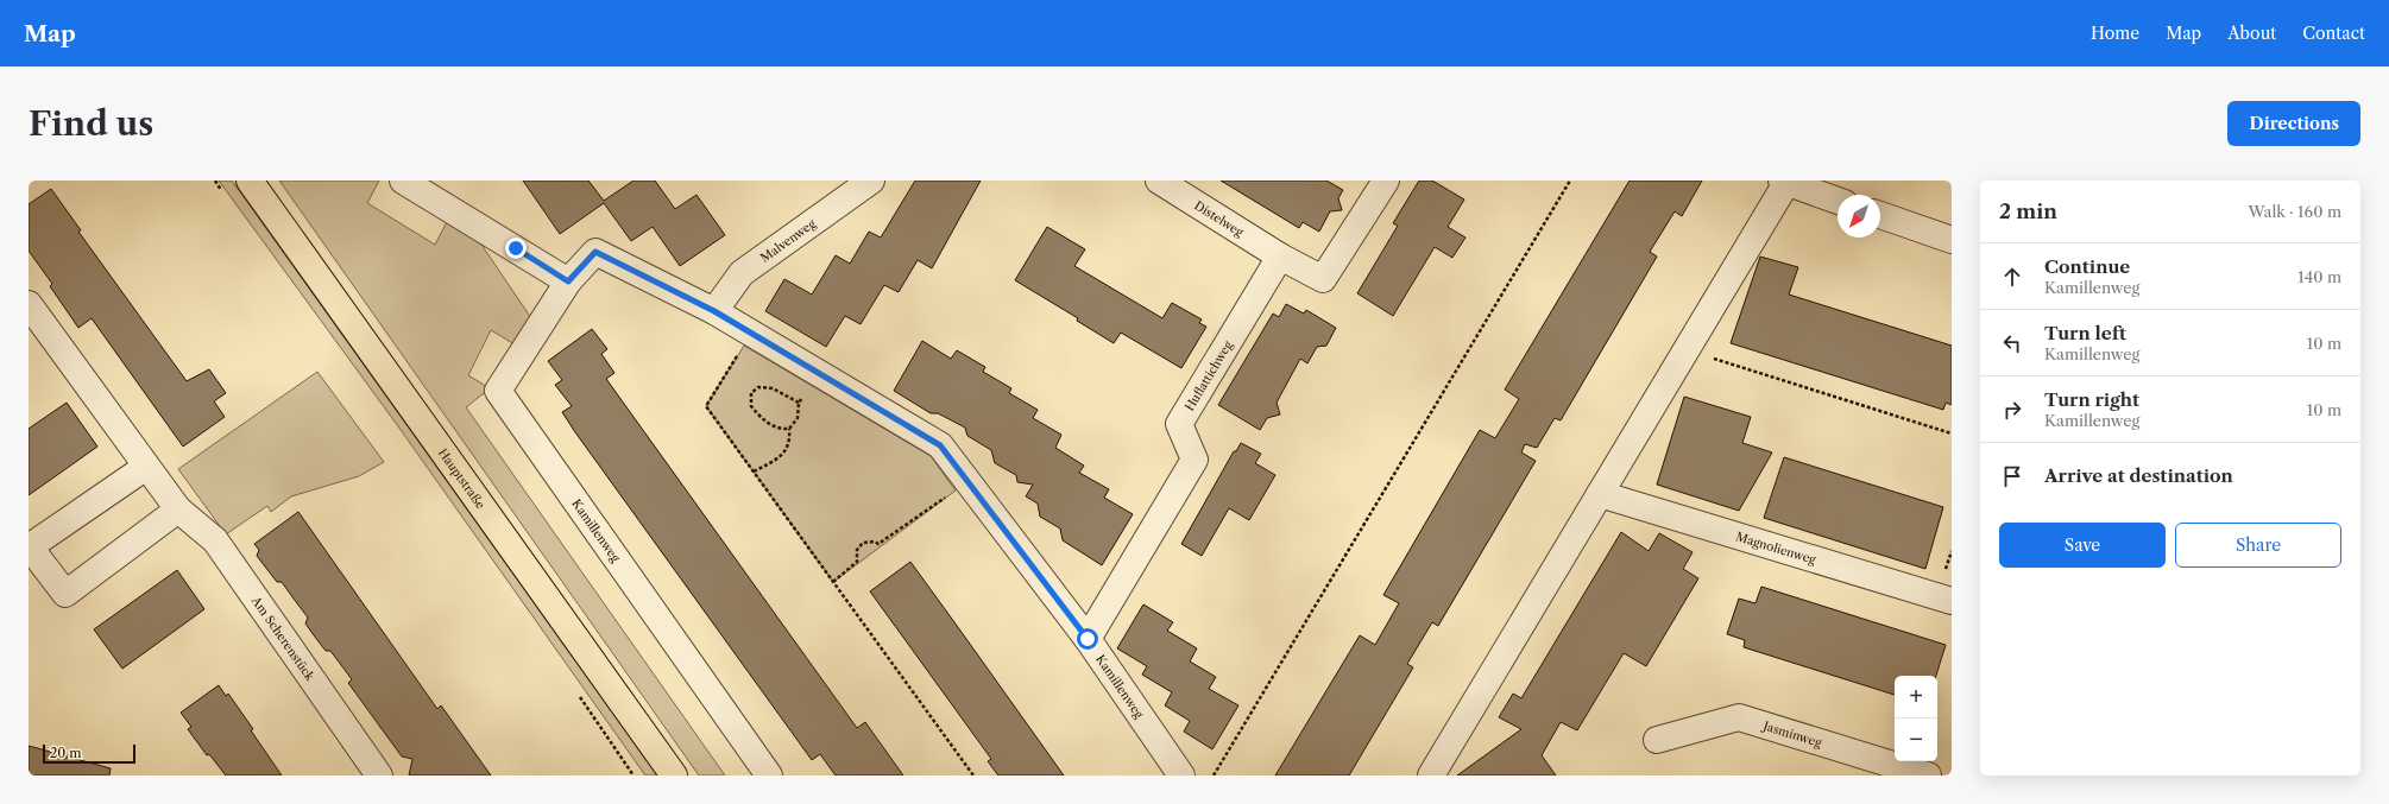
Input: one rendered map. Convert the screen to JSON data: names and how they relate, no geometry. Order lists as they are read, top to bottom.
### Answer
{
  "streets": {
    "main road": ["Hauptstraße"],
    "street": [
      "Distelweg",
      "Malvenweg",
      "Huflattichweg",
      "Kamillenweg",
      "Magnolienweg",
      "Am Scherenstück",
      "Jasminweg"
    ]
  },
  "crossings": [
    ["Distelweg", "Huflattichweg"],
    ["Malvenweg", "Kamillenweg"],
    ["Huflattichweg", "Kamillenweg"]
  ],
  "scale_bar": "20 m",
  "north": "bottom left",
  "page": {
    "header": "Map",
    "nav": [
      "Home",
      "Map",
      "About",
      "Contact"
    ],
    "buttons": [
      "Directions",
      ["Save", "Share"]
    ],
    "title": "Find us",
    "heading": ["2 min", "Walk · 160 m"],
    "list": [
      ["Continue", "Kamillenweg", "140 m"],
      ["Turn left", "Kamillenweg", "10 m"],
      ["Turn right", "Kamillenweg", "10 m"],
      "Arrive at destination"
    ],
    "map_buttons": ["+", "−"],
    "scale": "20 m"
  }
}
